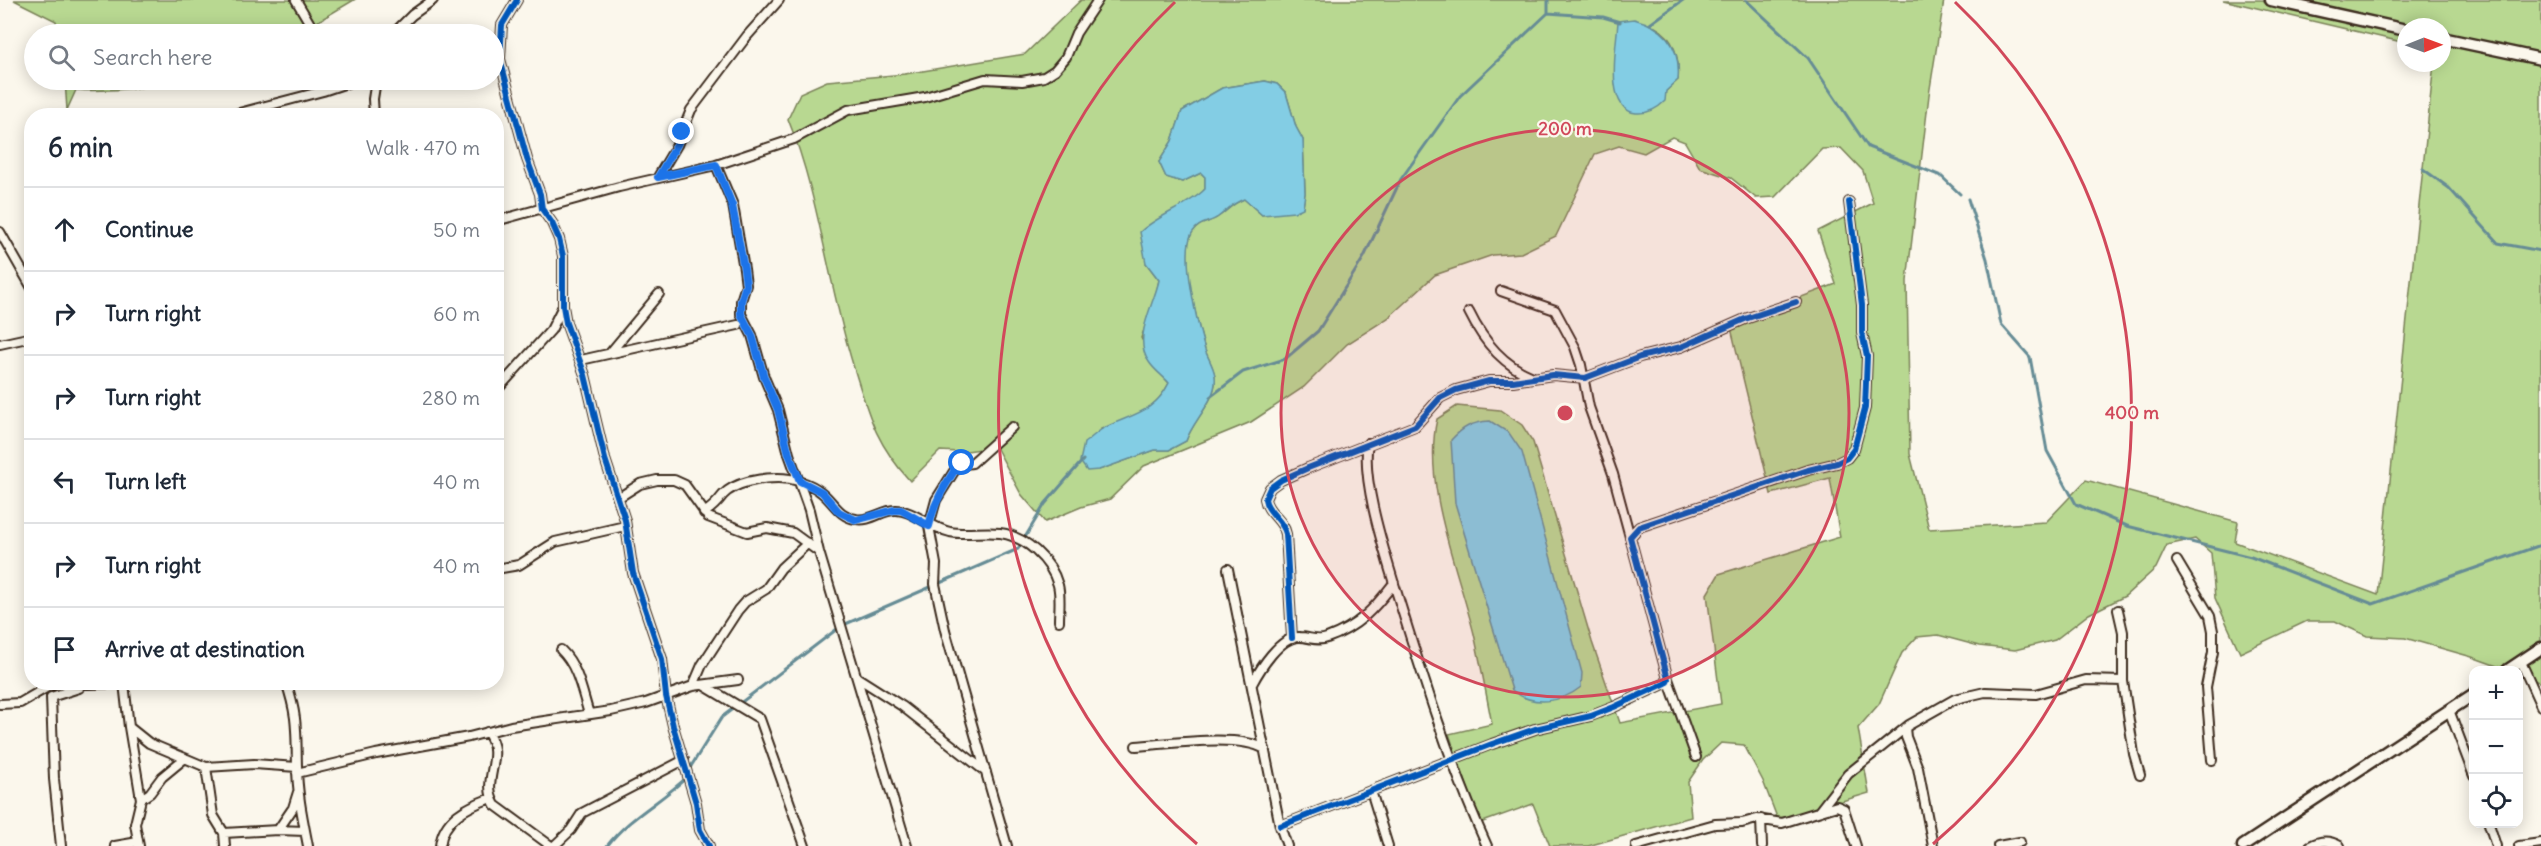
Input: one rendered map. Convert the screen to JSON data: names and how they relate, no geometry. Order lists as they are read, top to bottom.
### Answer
{
  "north": "right",
  "page": {
    "search": "Search here",
    "heading": ["6 min", "Walk · 470 m"],
    "list": [
      ["Continue", "50 m"],
      ["Turn right", "60 m"],
      ["Turn right", "280 m"],
      ["Turn left", "40 m"],
      ["Turn right", "40 m"],
      "Arrive at destination"
    ],
    "map_buttons": ["+", "−"]
  },
  "rings": ["200 m", "400 m"]
}
